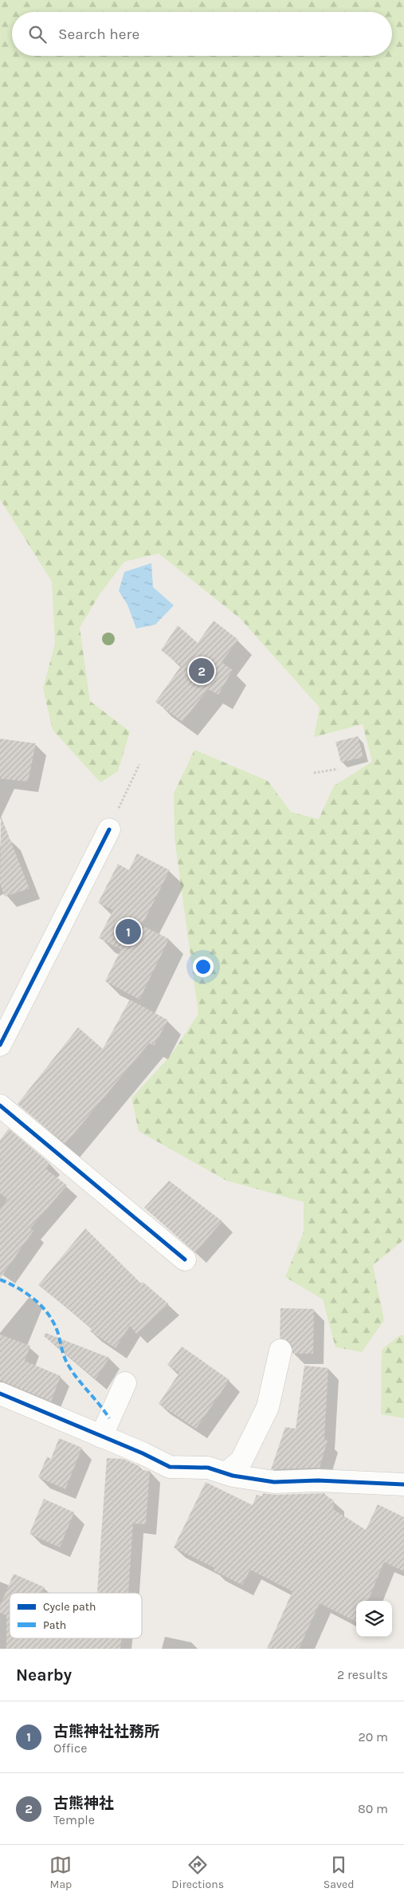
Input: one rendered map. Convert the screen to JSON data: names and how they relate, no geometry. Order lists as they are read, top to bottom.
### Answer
{
  "legend": ["Cycle path", "Path"],
  "page": {
    "search": "Search here",
    "pins": ["2", "1"],
    "heading": ["Nearby", "2 results"],
    "list": [
      {
        "mark": "1",
        "name": "古熊神社社務所",
        "note": "Office",
        "value": "20 m"
      },
      {
        "mark": "2",
        "name": "古熊神社",
        "note": "Temple",
        "value": "80 m"
      }
    ],
    "nav": ["Map", "Directions", "Saved"]
  }
}
